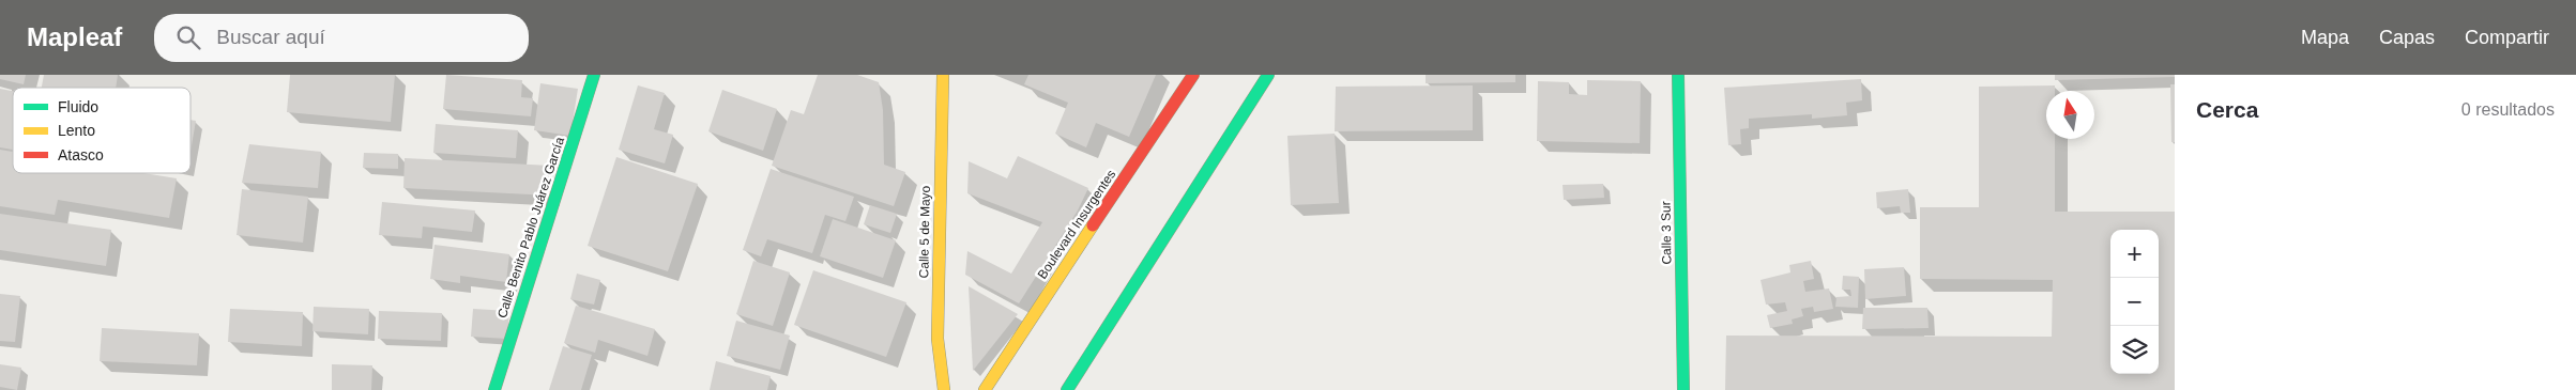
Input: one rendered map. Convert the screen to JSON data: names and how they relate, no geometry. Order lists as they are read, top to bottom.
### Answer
{
  "streets": {
    "street": [
      "Boulevard Insurgentes",
      "Calle Benito Pablo Juárez García",
      "Calle 5 de Mayo",
      "Calle 3 Sur"
    ]
  },
  "legend": ["Fluido", "Lento", "Atasco"],
  "north": "top",
  "page": {
    "header": "Mapleaf",
    "search": "Buscar aquí",
    "nav": ["Mapa", "Capas", "Compartir"],
    "heading": ["Cerca", "0 resultados"],
    "map_buttons": ["+", "−"]
  }
}
